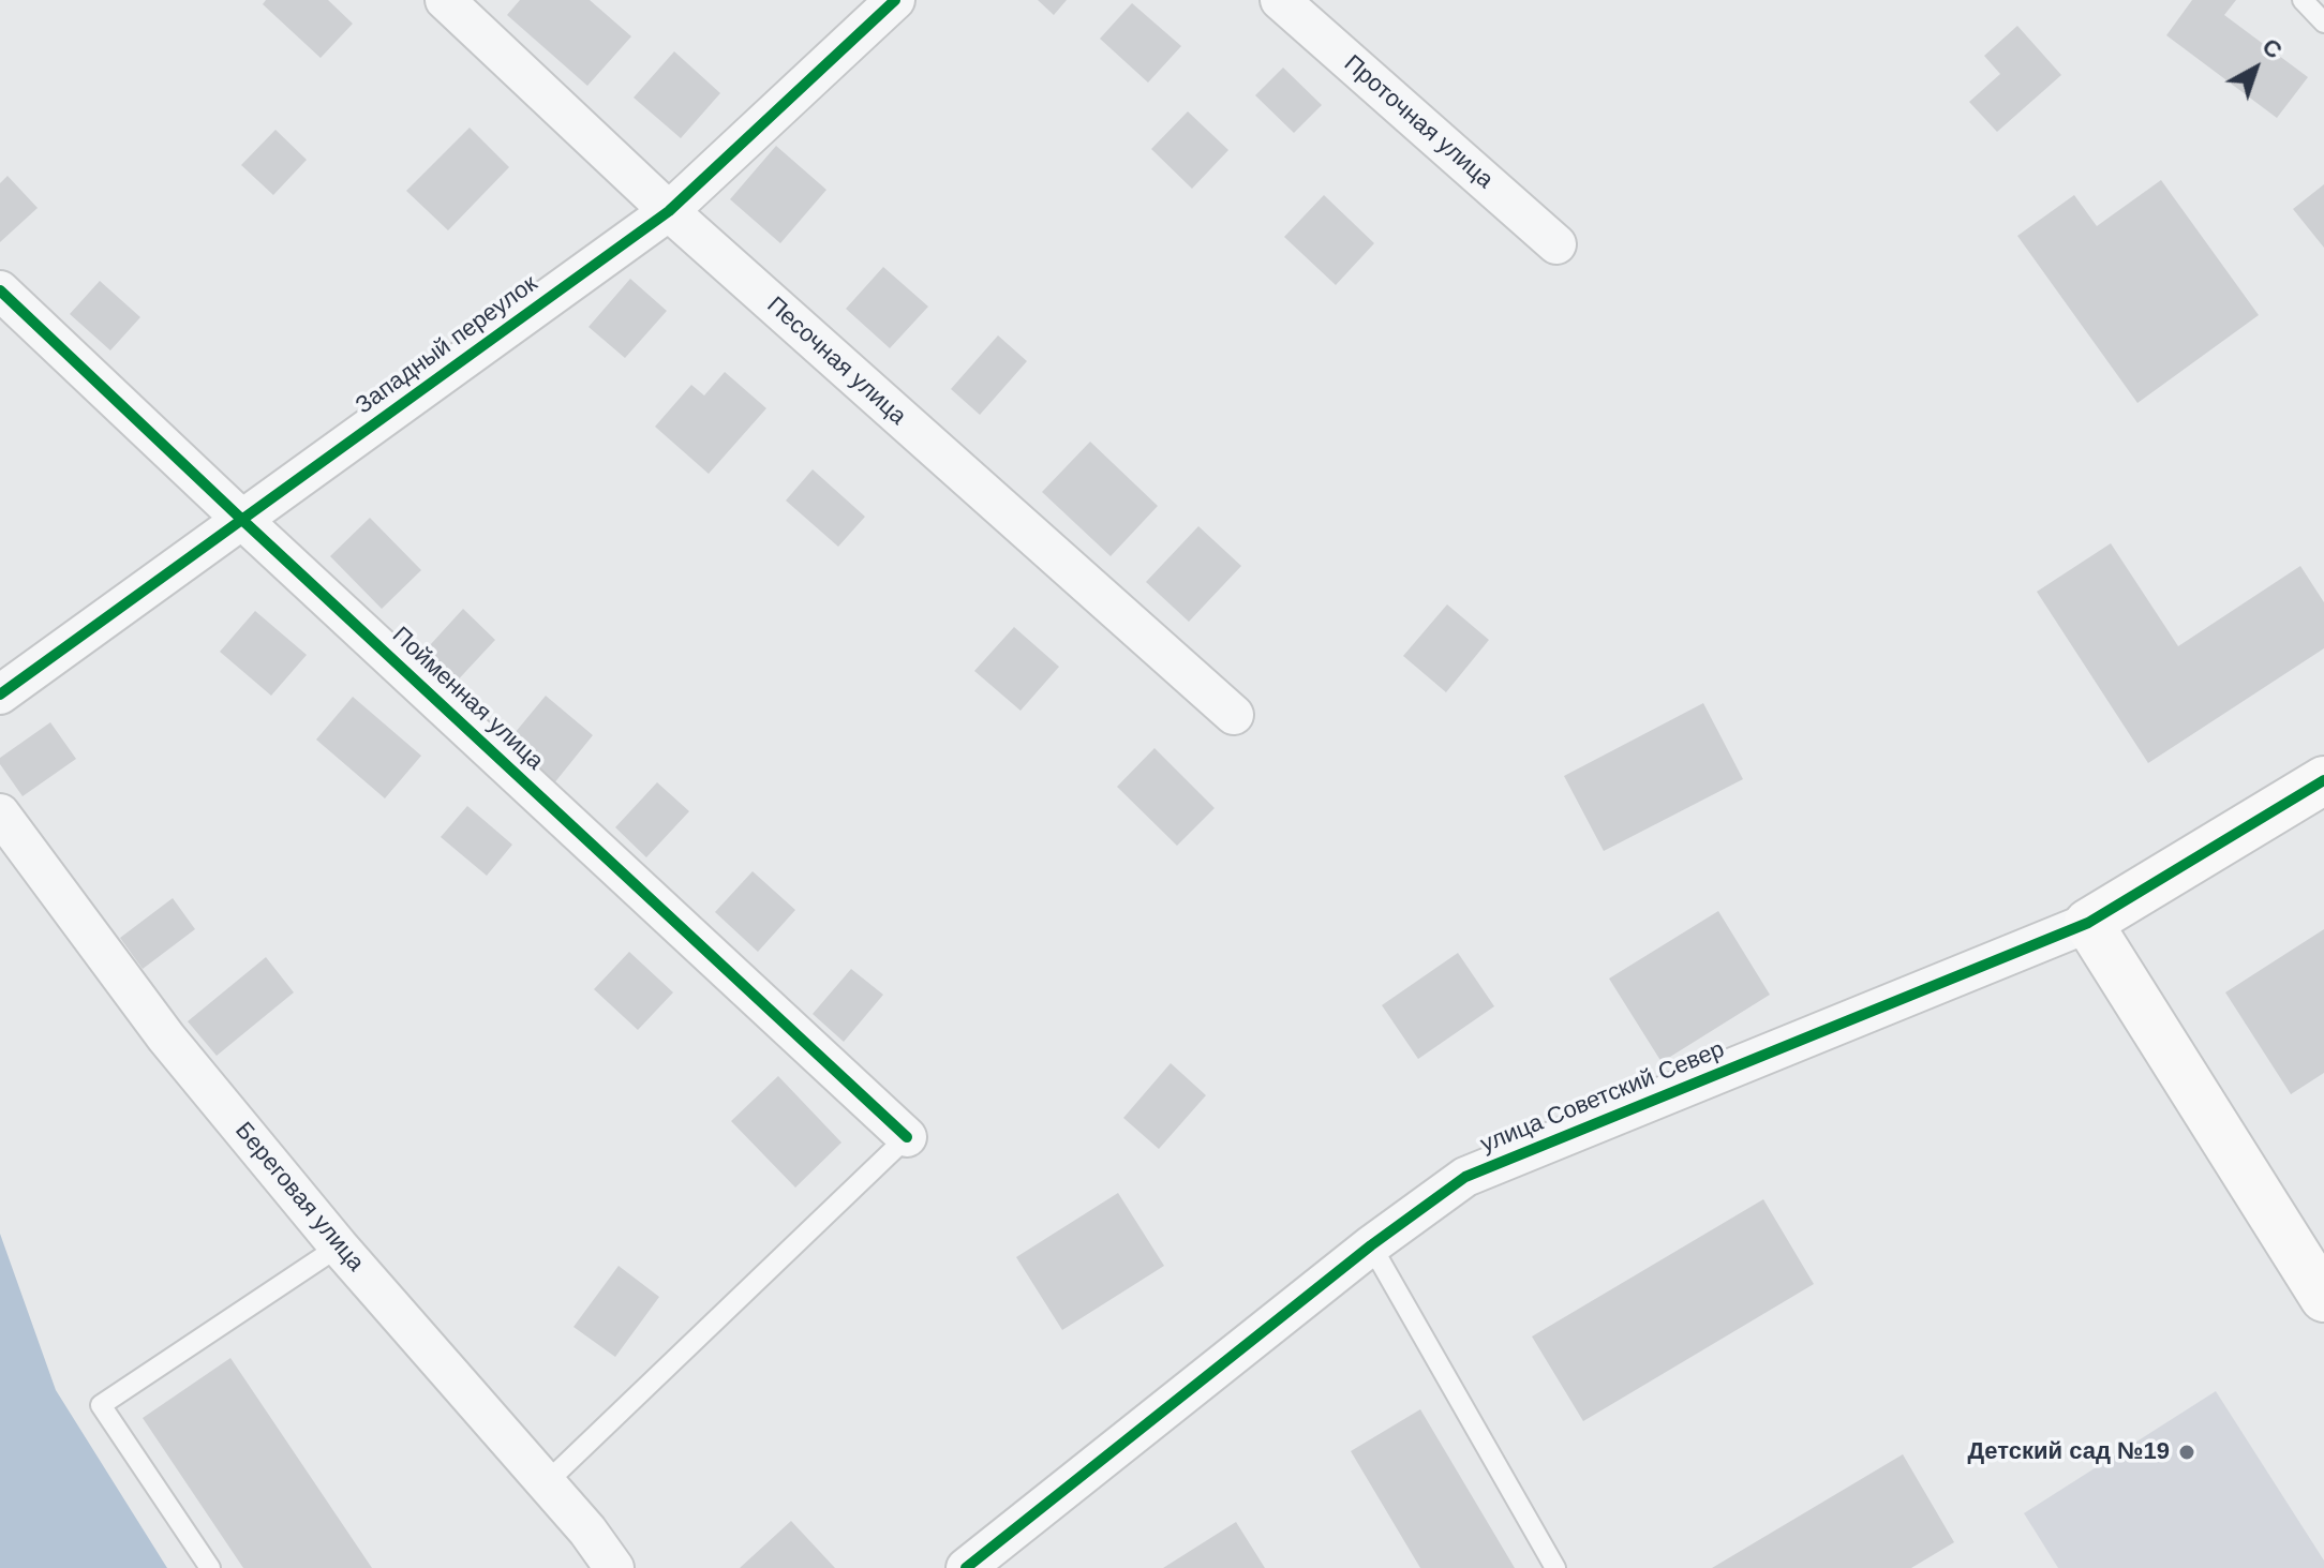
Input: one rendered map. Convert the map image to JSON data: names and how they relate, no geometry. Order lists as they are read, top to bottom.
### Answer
{
  "streets": {
    "street": [
      "Проточная улица",
      "Западный переулок",
      "Песочная улица",
      "Пойменная улица",
      "улица Советский Север",
      "Береговая улица"
    ]
  },
  "crossings": [
    ["Западный переулок", "Песочная улица"],
    ["Западный переулок", "Пойменная улица"]
  ],
  "places": ["Детский сад №19"],
  "north": "top right"
}
